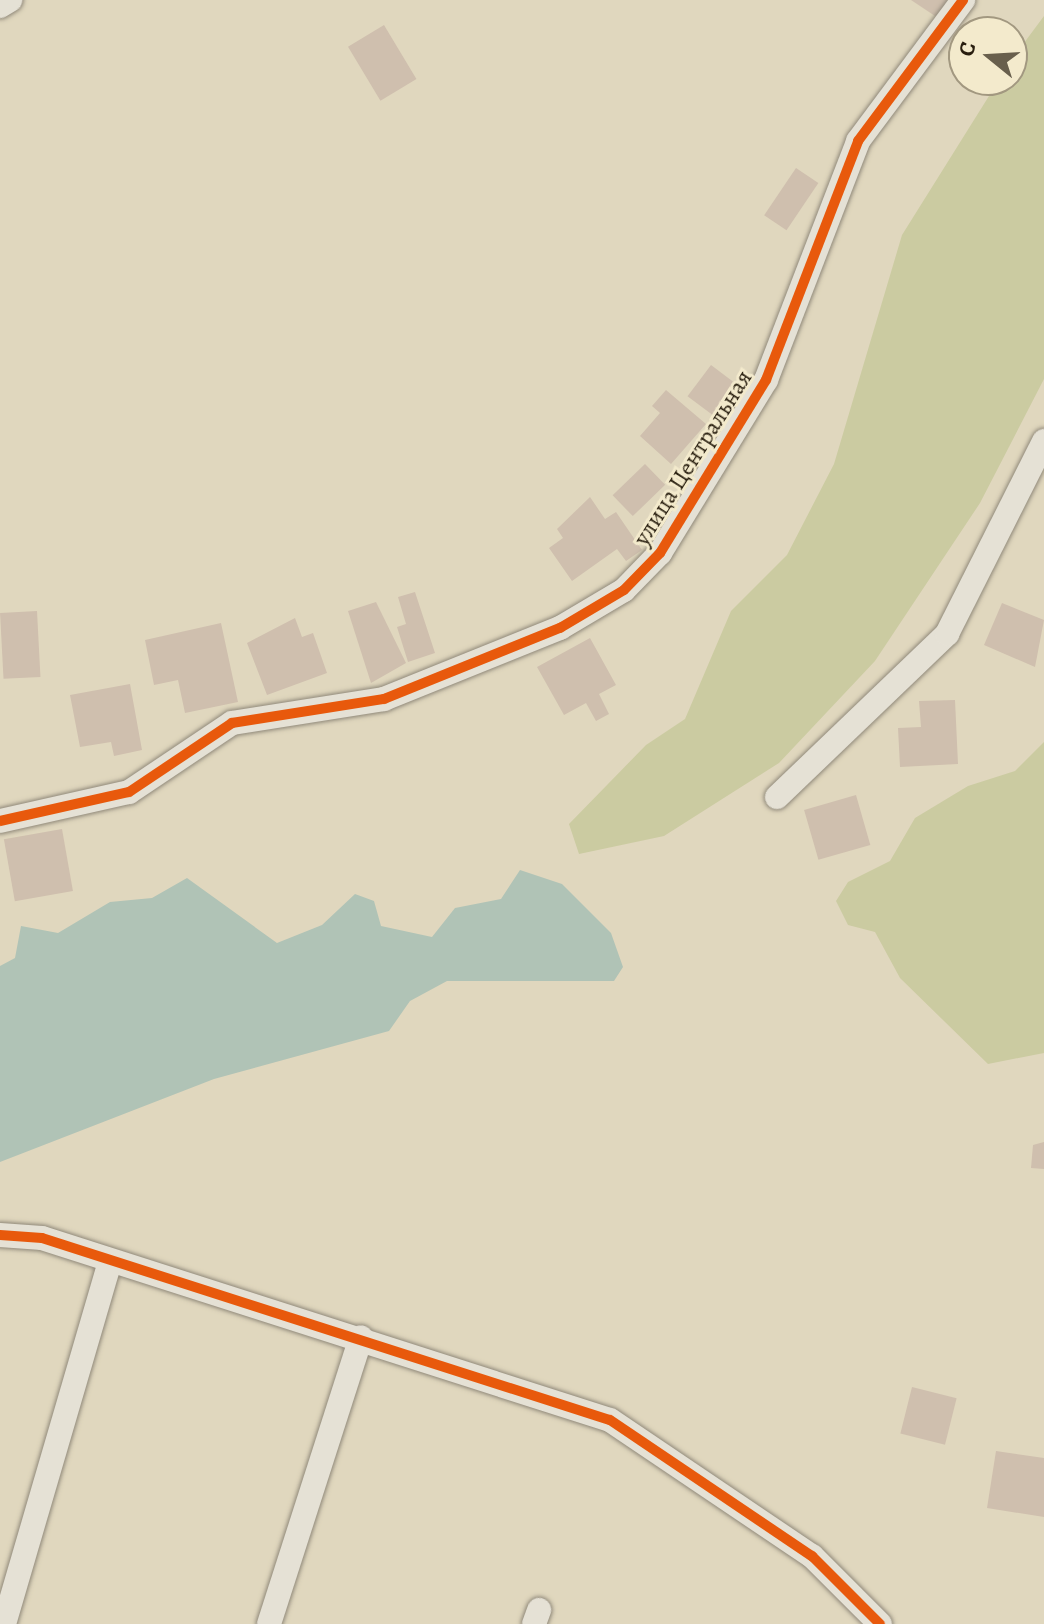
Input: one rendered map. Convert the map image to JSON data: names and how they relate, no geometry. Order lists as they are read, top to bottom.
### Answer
{
  "streets": {
    "street": ["улица Центральная"]
  },
  "north": "left"
}
